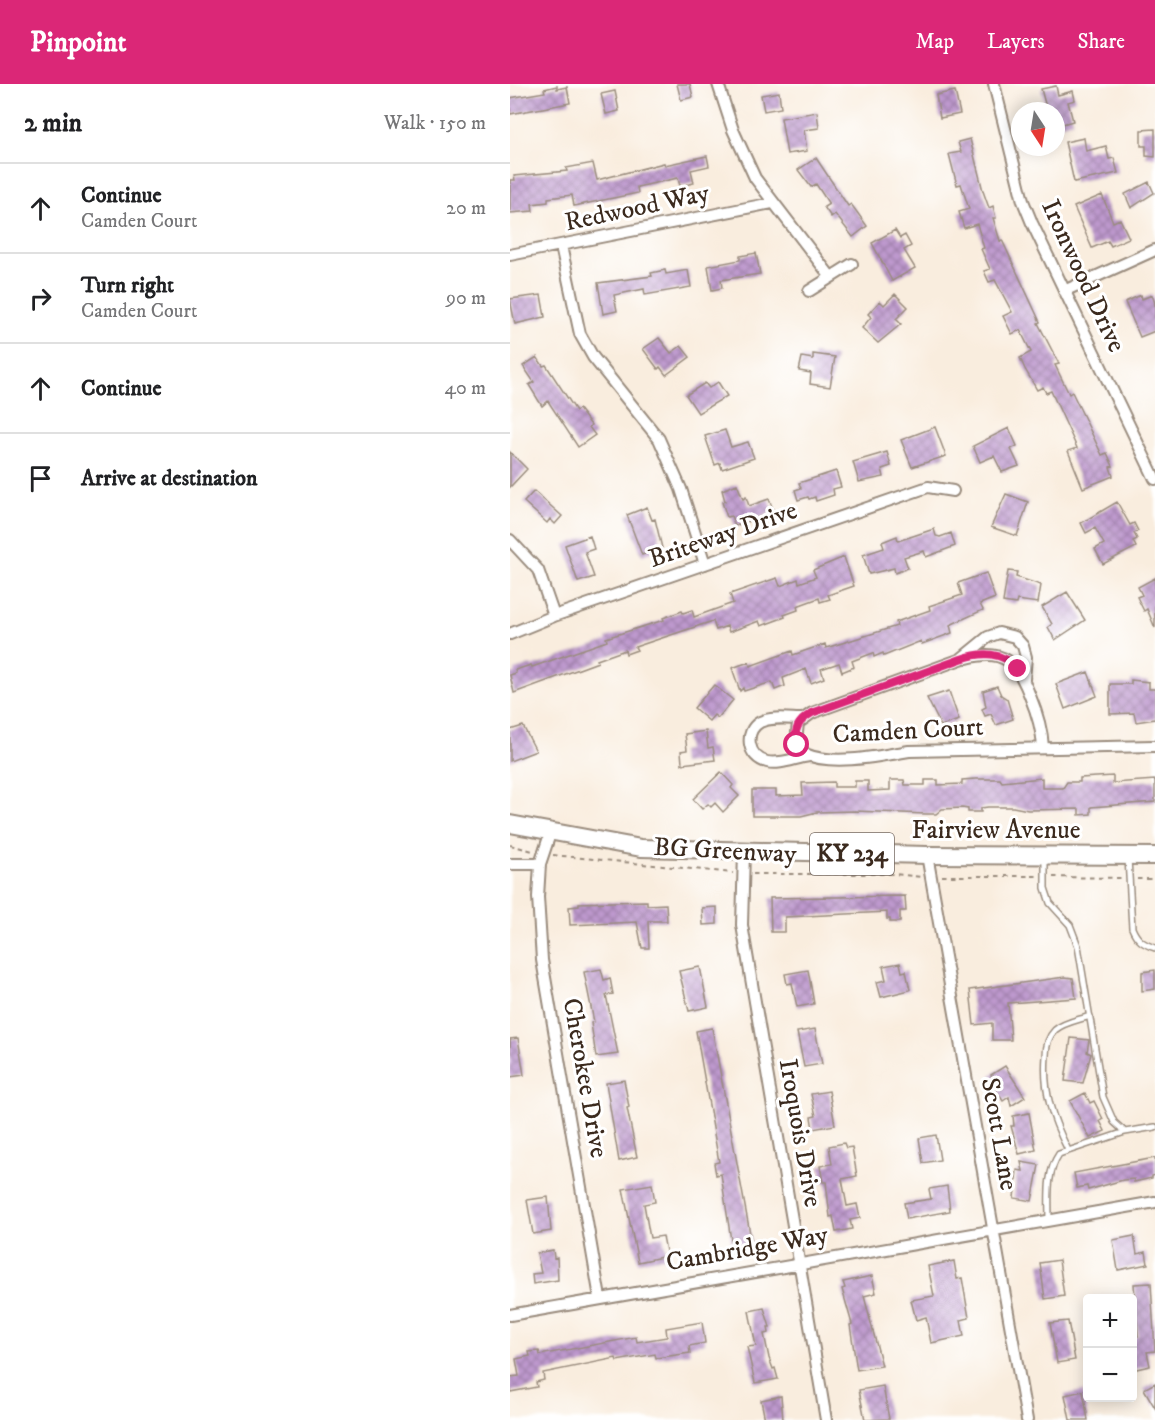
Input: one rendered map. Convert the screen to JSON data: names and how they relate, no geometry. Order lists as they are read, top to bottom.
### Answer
{
  "streets": {
    "main road": ["Fairview Avenue", "KY 234"],
    "street": [
      "Redwood Way",
      "Ironwood Drive",
      "Briteway Drive",
      "Camden Court",
      "Cherokee Drive",
      "Iroquois Drive",
      "Scott Lane",
      "Cambridge Way"
    ],
    "path": ["BG Greenway"]
  },
  "crossings": [
    ["Fairview Avenue", "KY 234"],
    ["Fairview Avenue", "Cherokee Drive"],
    ["Fairview Avenue", "Iroquois Drive"],
    ["Fairview Avenue", "Scott Lane"],
    ["BG Greenway", "Cherokee Drive"],
    ["BG Greenway", "Iroquois Drive"],
    ["BG Greenway", "Scott Lane"],
    ["KY 234", "Cherokee Drive"],
    ["Cherokee Drive", "Cambridge Way"],
    ["Iroquois Drive", "Cambridge Way"],
    ["Scott Lane", "Cambridge Way"]
  ],
  "north": "bottom",
  "page": {
    "header": "Pinpoint",
    "nav": ["Map", "Layers", "Share"],
    "heading": ["2 min", "Walk · 150 m"],
    "list": [
      ["Continue", "Camden Court", "20 m"],
      ["Turn right", "Camden Court", "90 m"],
      ["Continue", "40 m"],
      "Arrive at destination"
    ],
    "map_buttons": ["+", "−"]
  }
}
